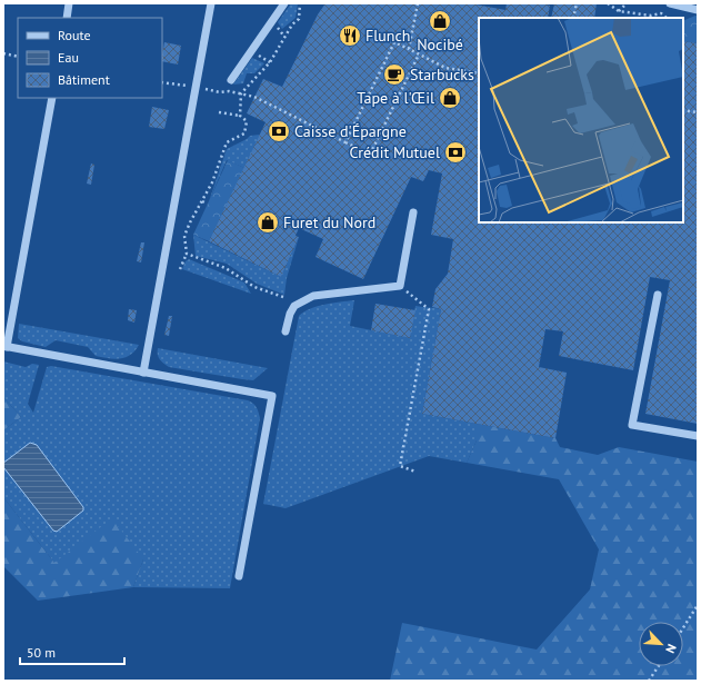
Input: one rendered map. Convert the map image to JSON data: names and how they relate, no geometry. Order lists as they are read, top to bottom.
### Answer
{
  "places": {
    "shop": ["Nocibé", "Tape à l'Œil", "Furet du Nord"],
    "restaurant": ["Flunch"],
    "cafe": ["Starbucks"],
    "bank": ["Caisse d'Épargne", "Crédit Mutuel"]
  },
  "legend": ["Route", "Eau", "Bâtiment"],
  "scale_bar": "50 m",
  "north": "bottom right"
}
